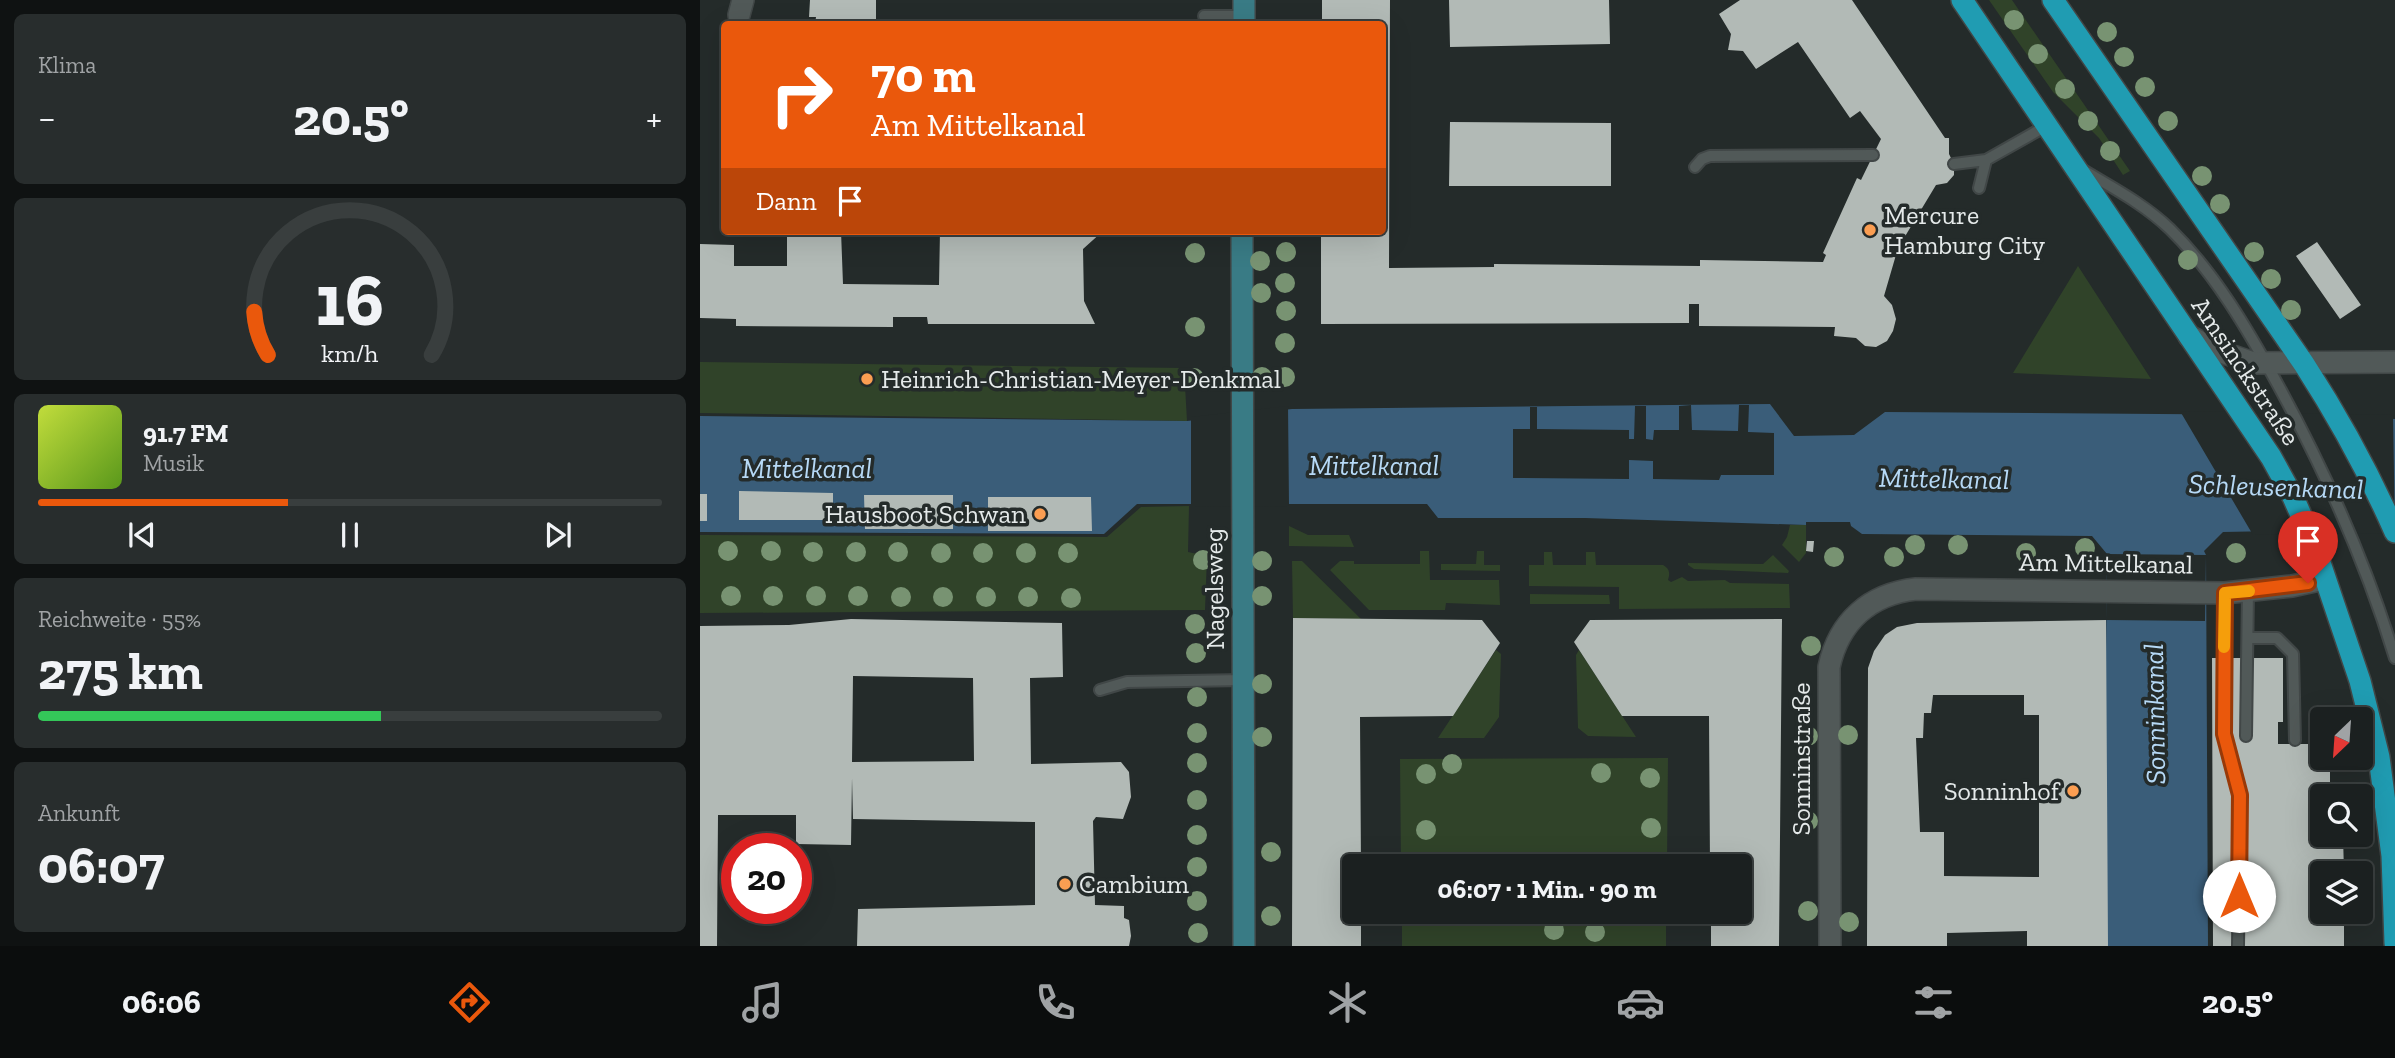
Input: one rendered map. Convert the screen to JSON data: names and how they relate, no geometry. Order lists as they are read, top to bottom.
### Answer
{
  "streets": {
    "main road": ["Amsinckstraße"],
    "street": ["Am Mittelkanal", "Nagelsweg", "Sonninstraße"]
  },
  "crossings": [
    ["Amsinckstraße", "Am Mittelkanal"],
    ["Am Mittelkanal", "Sonninstraße"]
  ],
  "water": ["Mittelkanal", "Schleusenkanal", "Sonninkanal"],
  "places": [
    "Mercure Hamburg City",
    "Heinrich-Christian-Meyer-Denkmal",
    "Hausboot Schwan",
    "Sonninhof",
    "Cambium"
  ],
  "north": "bottom left",
  "page": {
    "tile": [
      "Klima",
      ["Reichweite · 55%", "275 km"],
      ["Ankunft", "06:07"]
    ],
    "turn": ["70 m", "Am Mittelkanal"],
    "heat": ["−", "20.5°", "+"],
    "then": "Dann",
    "song": ["91.7 FM", "Musik"],
    "limit": "20",
    "trip": "06:07 · 1 Min. · 90 m",
    "tabs": ["06:06", "20.5°"],
    "gauge": ["16", "km/h"]
  }
}
